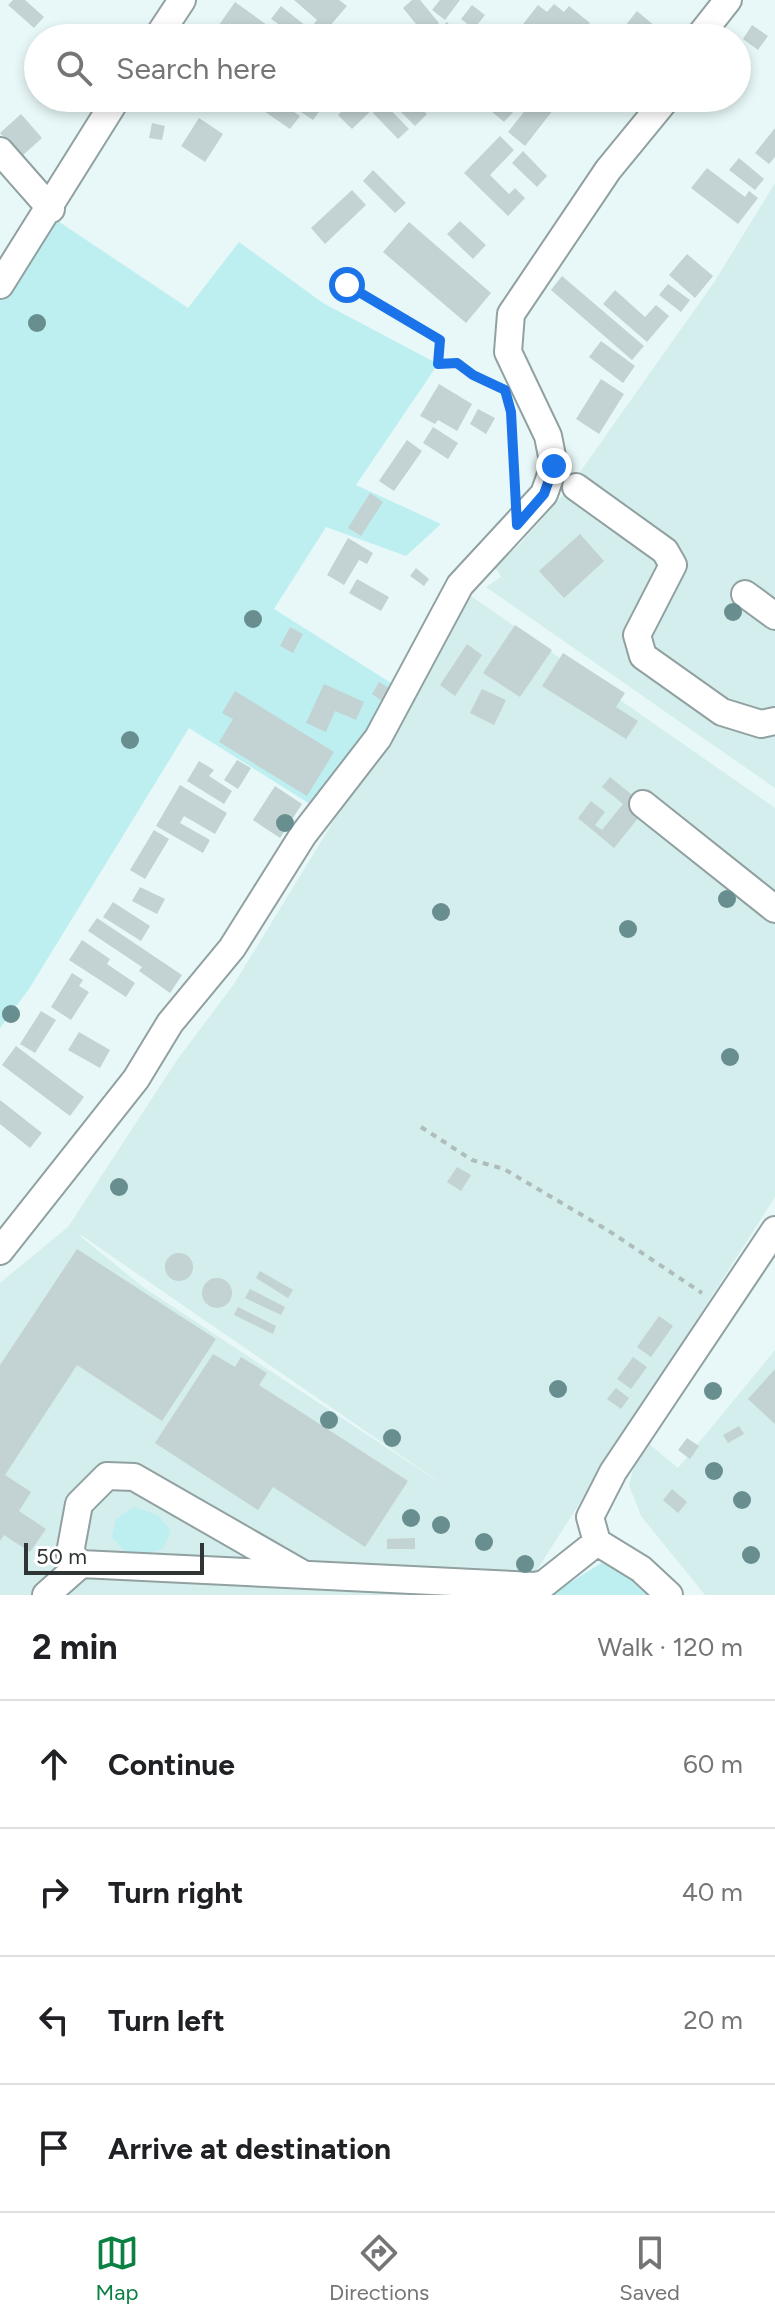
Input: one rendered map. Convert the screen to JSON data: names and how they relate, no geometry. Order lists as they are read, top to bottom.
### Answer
{
  "scale_bar": "50 m",
  "page": {
    "search": "Search here",
    "scale": "50 m",
    "heading": ["2 min", "Walk · 120 m"],
    "list": [
      ["Continue", "60 m"],
      ["Turn right", "40 m"],
      ["Turn left", "20 m"],
      "Arrive at destination"
    ],
    "nav": ["Map", "Directions", "Saved"]
  }
}
